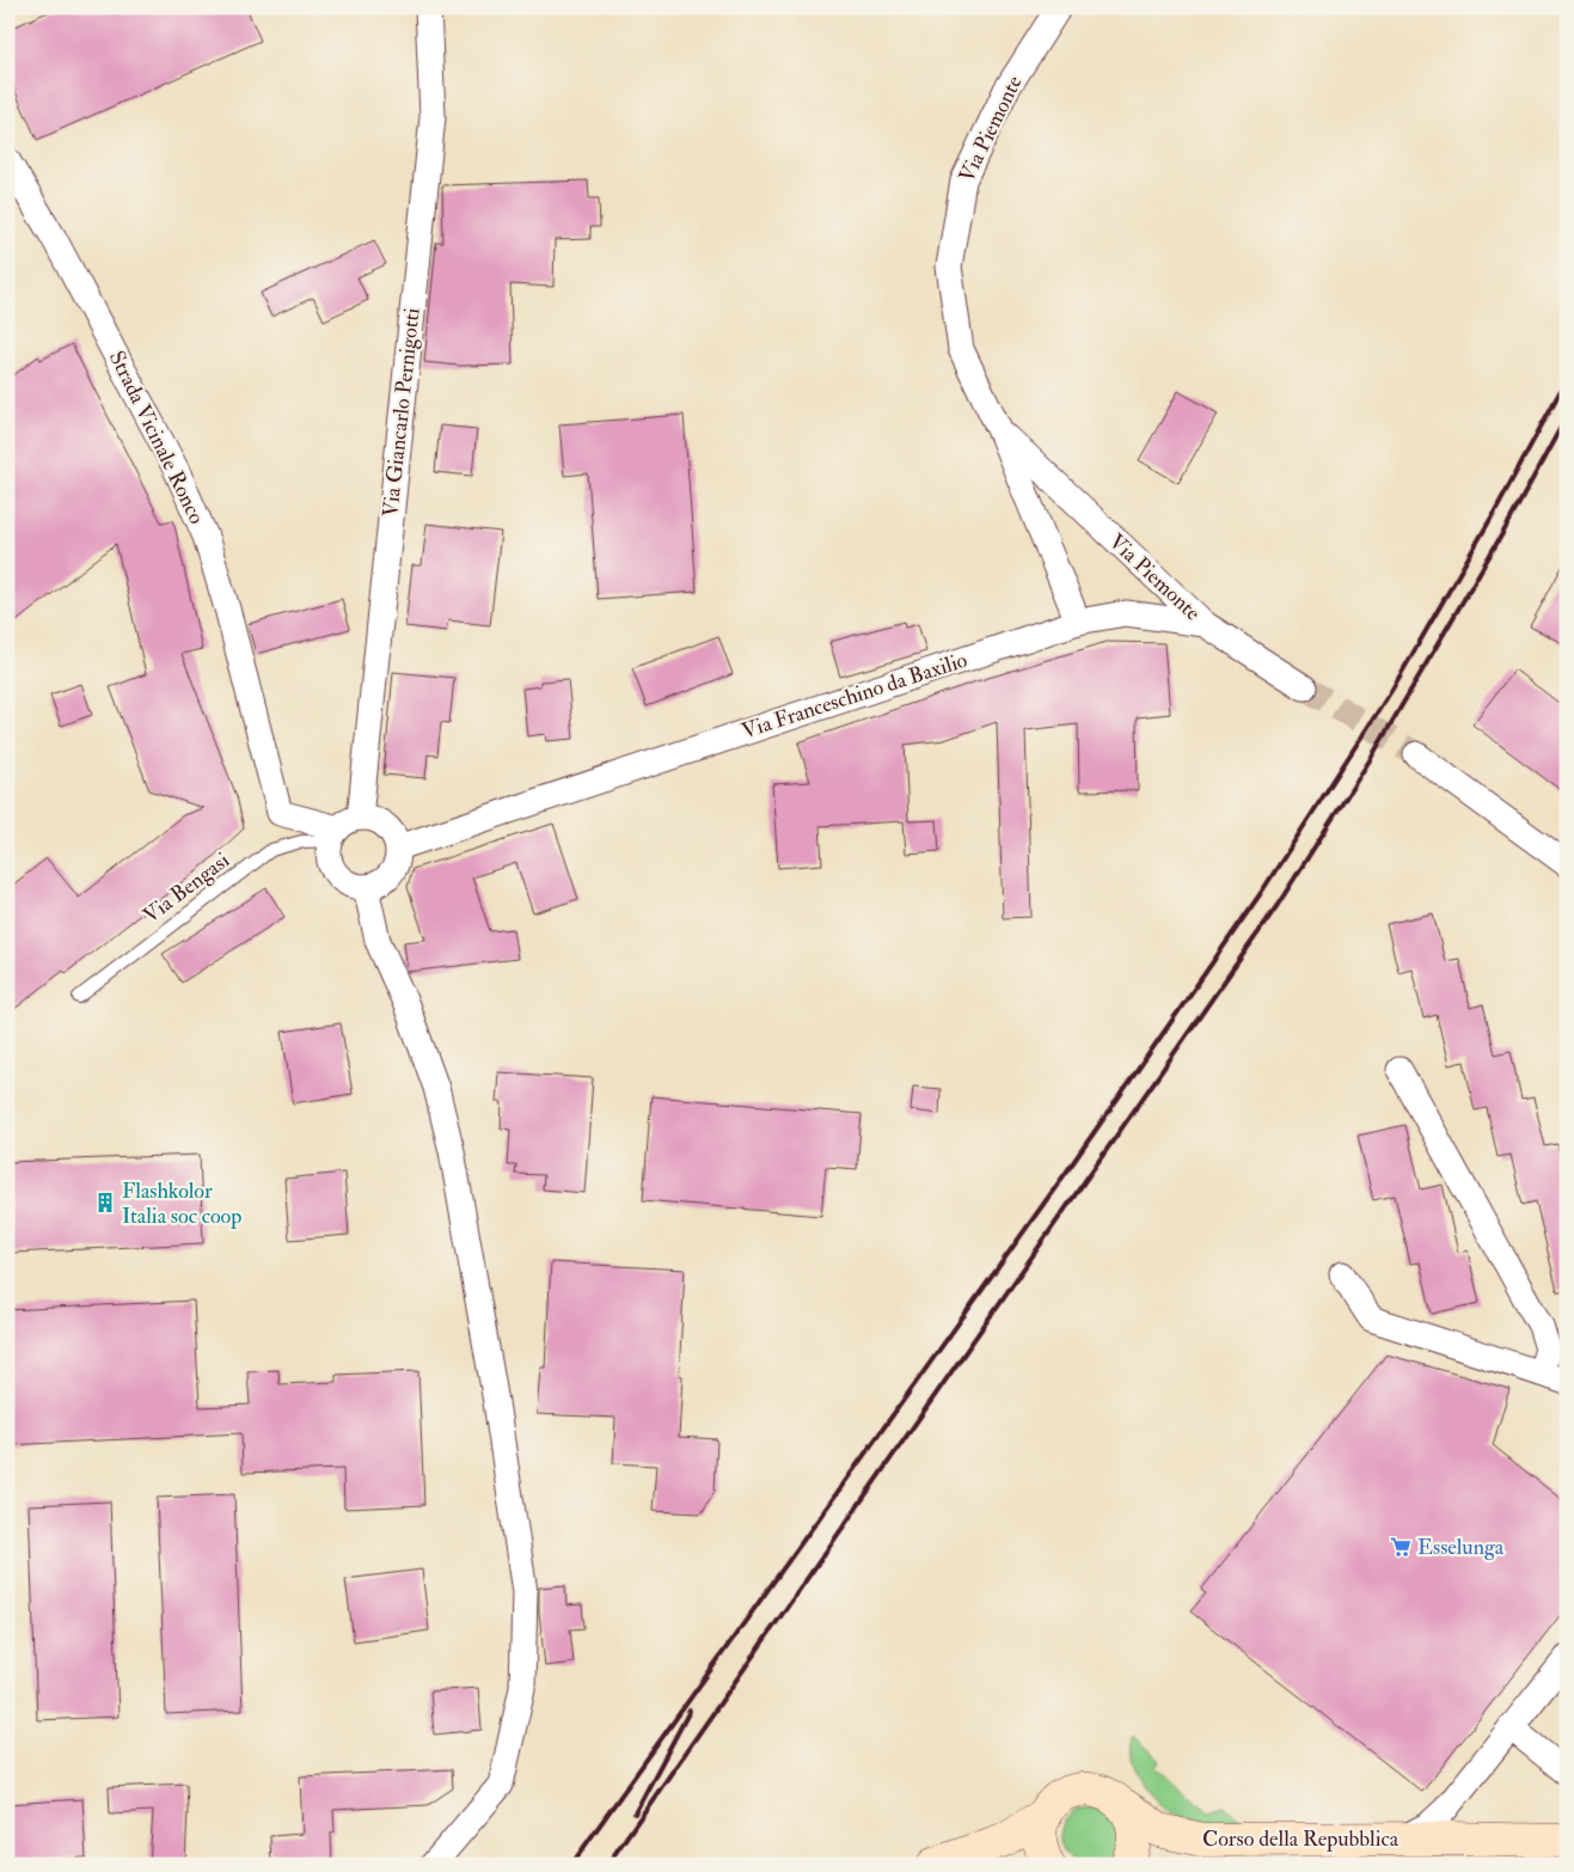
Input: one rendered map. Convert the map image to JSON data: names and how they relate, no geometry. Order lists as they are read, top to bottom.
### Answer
{
  "streets": {
    "street": [
      "Via Piemonte",
      "Via Giancarlo Pernigotti",
      "Strada Vicinale Ronco",
      "Via Franceschino da Baxilio",
      "Corso della Repubblica"
    ],
    "lane": ["Via Bengasi"]
  },
  "crossings": [
    ["Via Piemonte", "Via Franceschino da Baxilio"],
    ["Via Giancarlo Pernigotti", "Strada Vicinale Ronco"],
    ["Via Giancarlo Pernigotti", "Via Franceschino da Baxilio"],
    ["Via Giancarlo Pernigotti", "Via Bengasi"],
    ["Strada Vicinale Ronco", "Via Franceschino da Baxilio"],
    ["Strada Vicinale Ronco", "Via Bengasi"],
    ["Via Franceschino da Baxilio", "Via Bengasi"]
  ],
  "places": {
    "building": ["Flashkolor Italia soc coop"],
    "supermarket": ["Esselunga"]
  }
}
